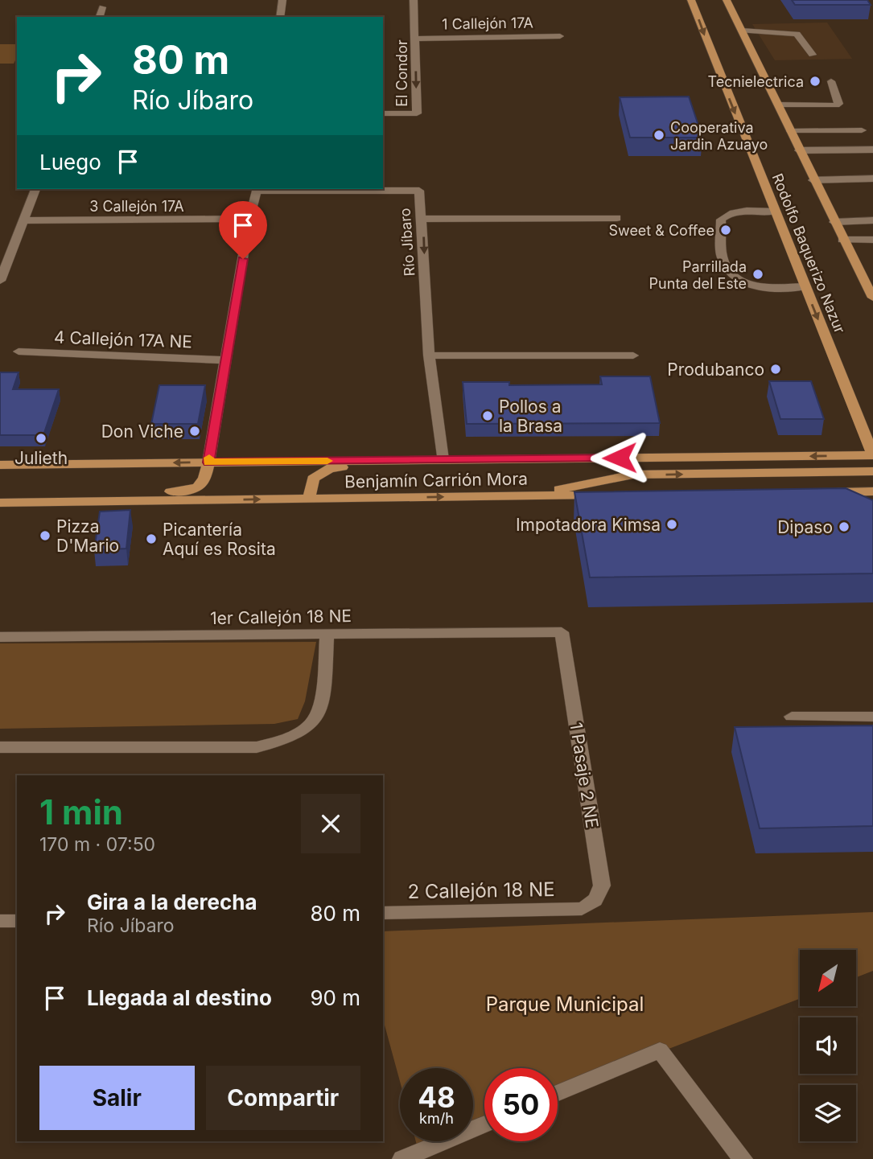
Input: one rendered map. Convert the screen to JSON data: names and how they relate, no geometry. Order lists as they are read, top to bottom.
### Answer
{
  "streets": {
    "main road": ["Rodolfo Baquerizo Nazur", "Benjamín Carrión Mora"],
    "street": [
      "1 Callejón 17A",
      "El Condor",
      "3 Callejón 17A",
      "Río Jíbaro",
      "4 Callejón 17A NE",
      "1er Callejón 18 NE",
      "1 Pasaje 2 NE",
      "2 Callejón 18 NE"
    ]
  },
  "crossings": [
    ["1 Callejón 17A", "El Condor"],
    ["3 Callejón 17A", "Río Jíbaro"],
    ["Río Jíbaro", "4 Callejón 17A NE"],
    ["Río Jíbaro", "Benjamín Carrión Mora"],
    ["Rodolfo Baquerizo Nazur", "Benjamín Carrión Mora"],
    ["1er Callejón 18 NE", "1 Pasaje 2 NE"],
    ["1 Pasaje 2 NE", "2 Callejón 18 NE"]
  ],
  "parks": ["Parque Municipal"],
  "places": [
    "Tecnielectrica",
    "Cooperativa Jardin Azuayo",
    "Sweet & Coffee",
    "Parrillada Punta del Este",
    "Produbanco",
    "Pollos a la Brasa",
    "Don Viche",
    "Julieth",
    "Impotadora Kimsa",
    "Dipaso",
    "Pizza D'Mario",
    "Picantería Aquí es Rosita"
  ],
  "north": "bottom left",
  "page": {
    "turn": ["80 m", "Río Jíbaro"],
    "then": "Luego",
    "heading": ["1 min", "170 m · 07:50"],
    "list": [
      {
        "name": "Gira a la derecha",
        "note": "Río Jíbaro",
        "value": "80 m"
      },
      {
        "name": "Llegada al destino",
        "value": "90 m"
      }
    ],
    "buttons": ["Salir", "Compartir"],
    "speed": "48 km/h",
    "limit": "50"
  }
}
